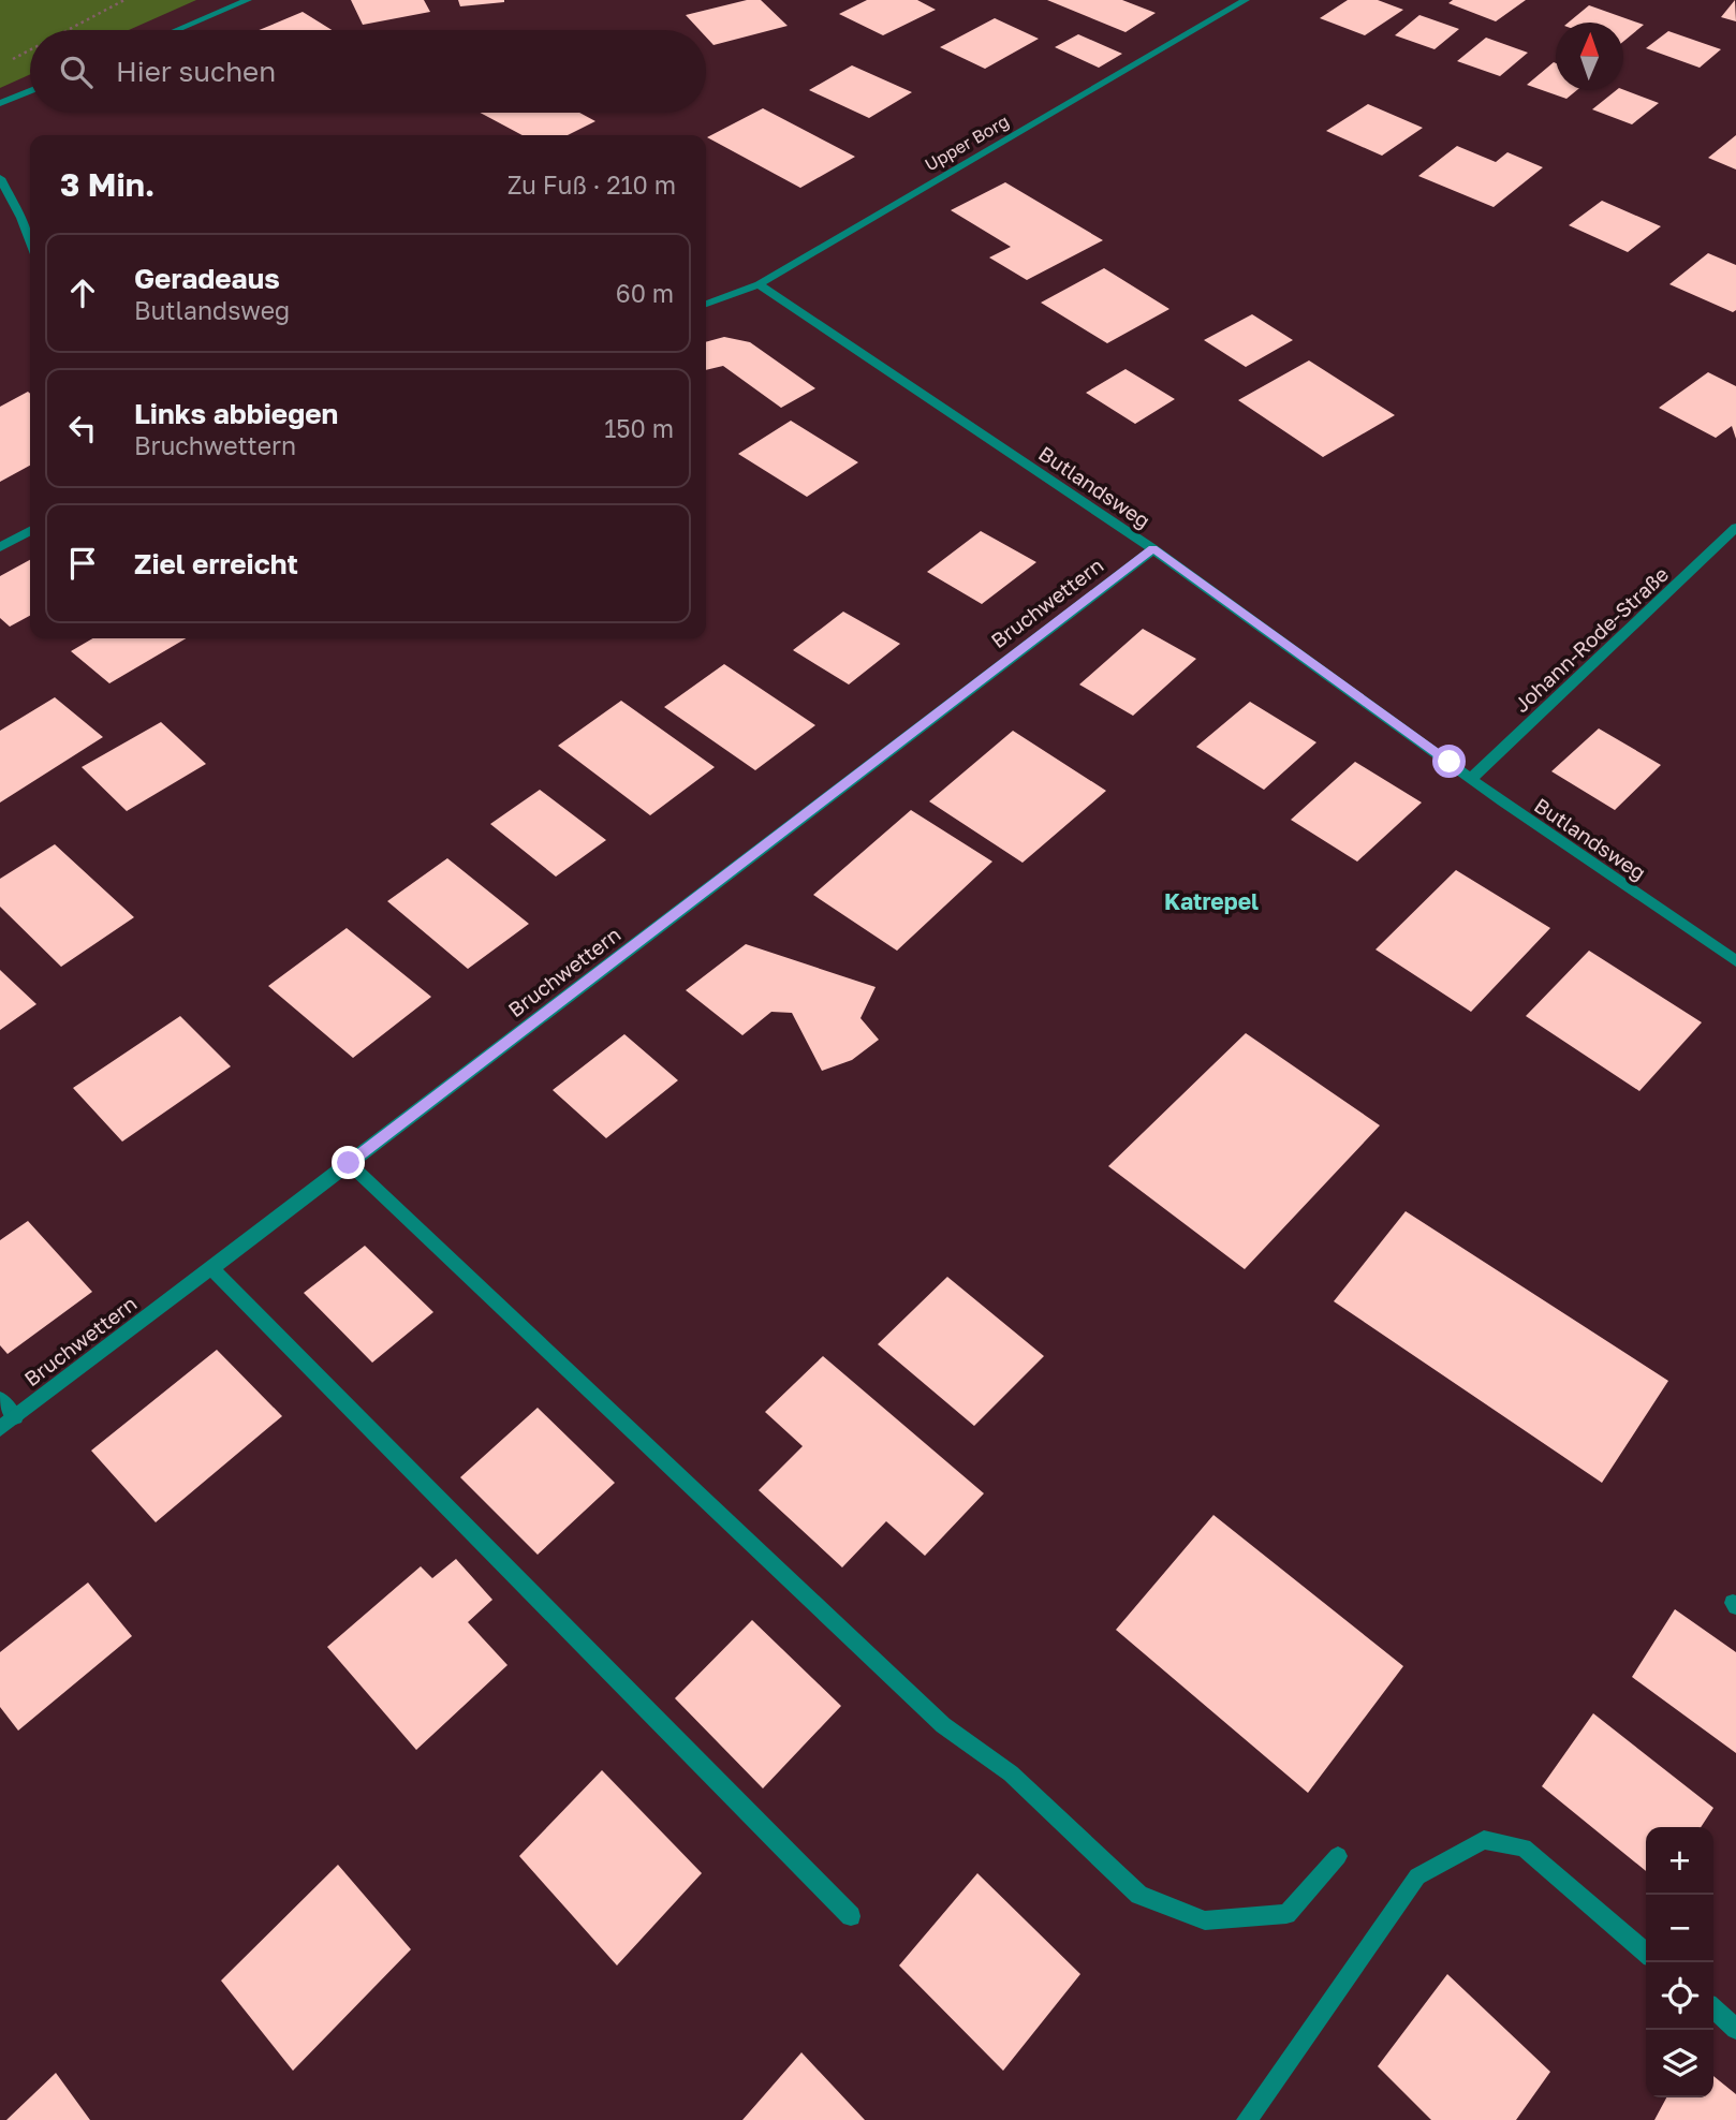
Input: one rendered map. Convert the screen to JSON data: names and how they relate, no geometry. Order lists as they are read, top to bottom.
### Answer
{
  "streets": {
    "street": [
      "Upper Borg",
      "Butlandsweg",
      "Bruchwettern",
      "Johann-Rode-Straße"
    ]
  },
  "crossings": [
    ["Upper Borg", "Butlandsweg"],
    ["Butlandsweg", "Bruchwettern"],
    ["Butlandsweg", "Johann-Rode-Straße"]
  ],
  "districts": ["Katrepel"],
  "north": "top",
  "page": {
    "search": "Hier suchen",
    "heading": ["3 Min.", "Zu Fuß · 210 m"],
    "list": [
      ["Geradeaus", "Butlandsweg", "60 m"],
      ["Links abbiegen", "Bruchwettern", "150 m"],
      "Ziel erreicht"
    ],
    "map_buttons": ["+", "−"]
  }
}
